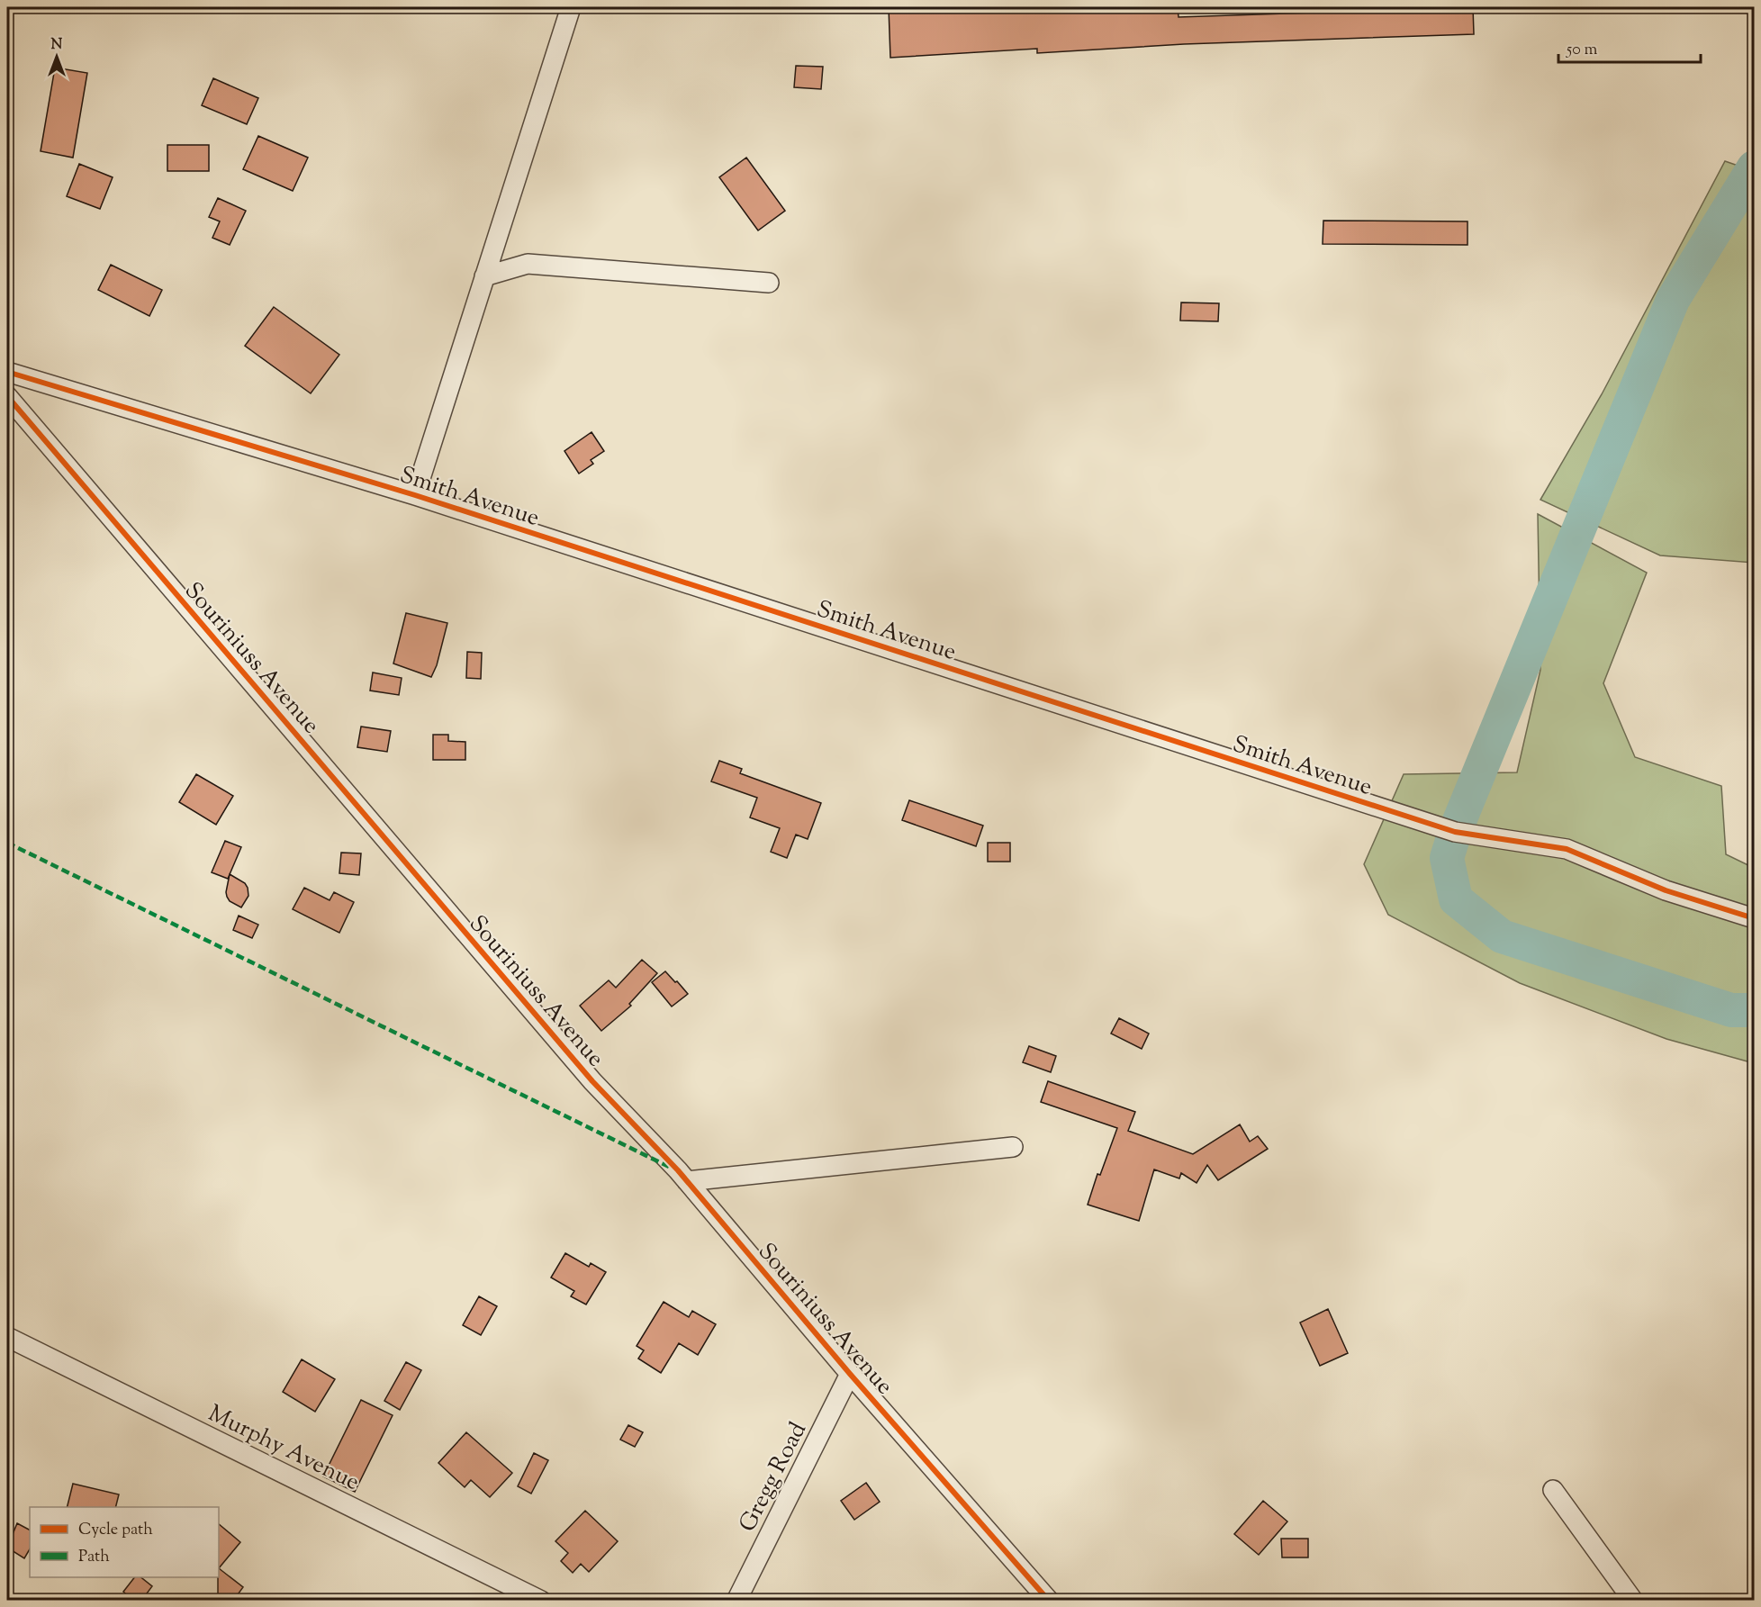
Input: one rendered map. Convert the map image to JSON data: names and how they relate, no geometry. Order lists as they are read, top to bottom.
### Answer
{
  "streets": {
    "street": [
      "Smith Avenue",
      "Souriniuss Avenue",
      "Murphy Avenue",
      "Gregg Road"
    ]
  },
  "crossings": [
    ["Souriniuss Avenue", "Gregg Road"]
  ],
  "legend": ["Cycle path", "Path"],
  "scale_bar": "50 m",
  "north": "top"
}
